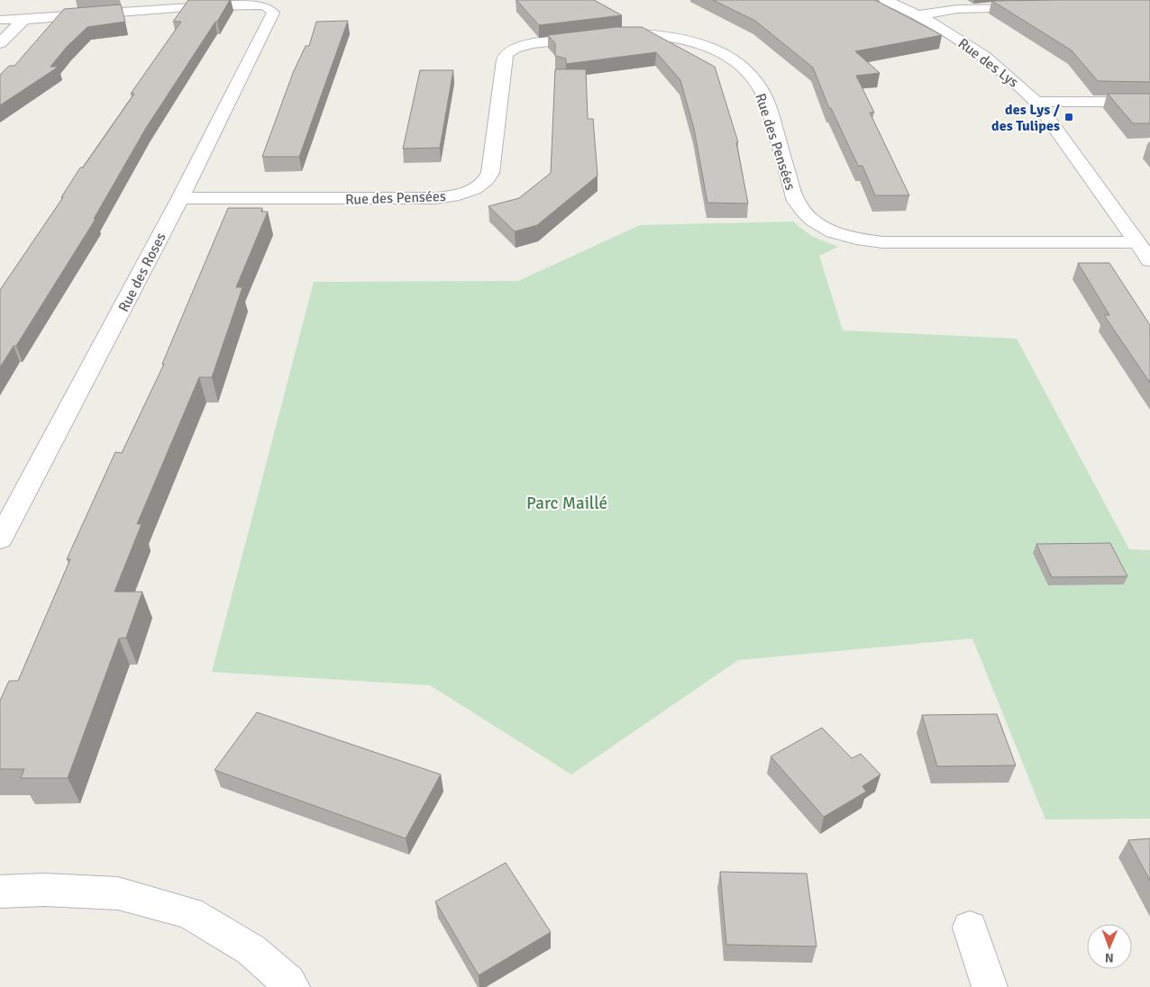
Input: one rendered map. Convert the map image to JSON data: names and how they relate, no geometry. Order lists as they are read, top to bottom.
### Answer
{
  "streets": {
    "street": ["Rue des Lys", "Rue des Pensées", "Rue des Roses"]
  },
  "crossings": [
    ["Rue des Lys", "Rue des Pensées"],
    ["Rue des Pensées", "Rue des Roses"]
  ],
  "parks": ["Parc Maillé"],
  "places": {
    "transit": ["des Lys / des Tulipes"]
  },
  "north": "bottom"
}
